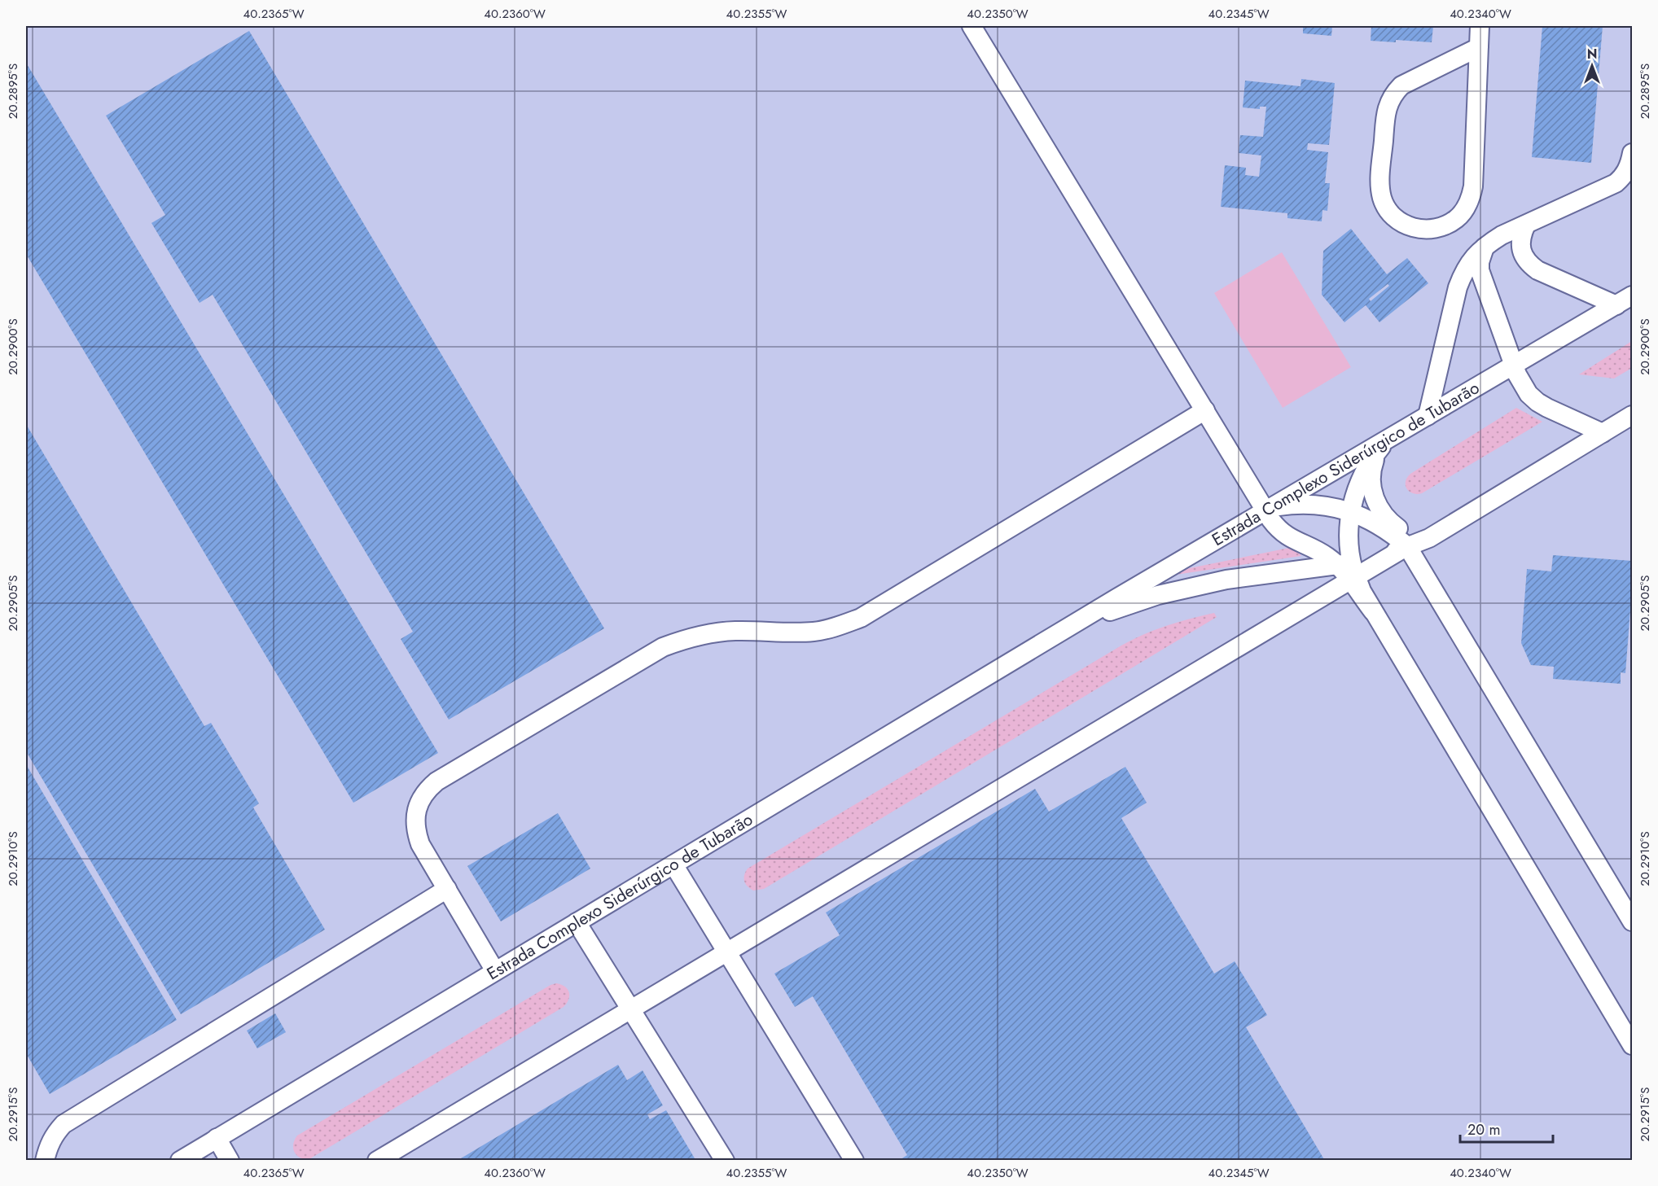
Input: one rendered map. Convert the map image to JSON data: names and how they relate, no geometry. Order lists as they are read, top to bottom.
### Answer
{
  "streets": {
    "lane": ["Estrada Complexo Siderúrgico de Tubarão"]
  },
  "scale_bar": "20 m",
  "north": "top",
  "coordinates": [
    "40.2365°W",
    "40.2360°W",
    "40.2355°W",
    "40.2350°W",
    "40.2345°W",
    "40.2340°W",
    "20.2895°S",
    "20.2900°S",
    "20.2905°S",
    "20.2910°S",
    "20.2915°S"
  ]
}
